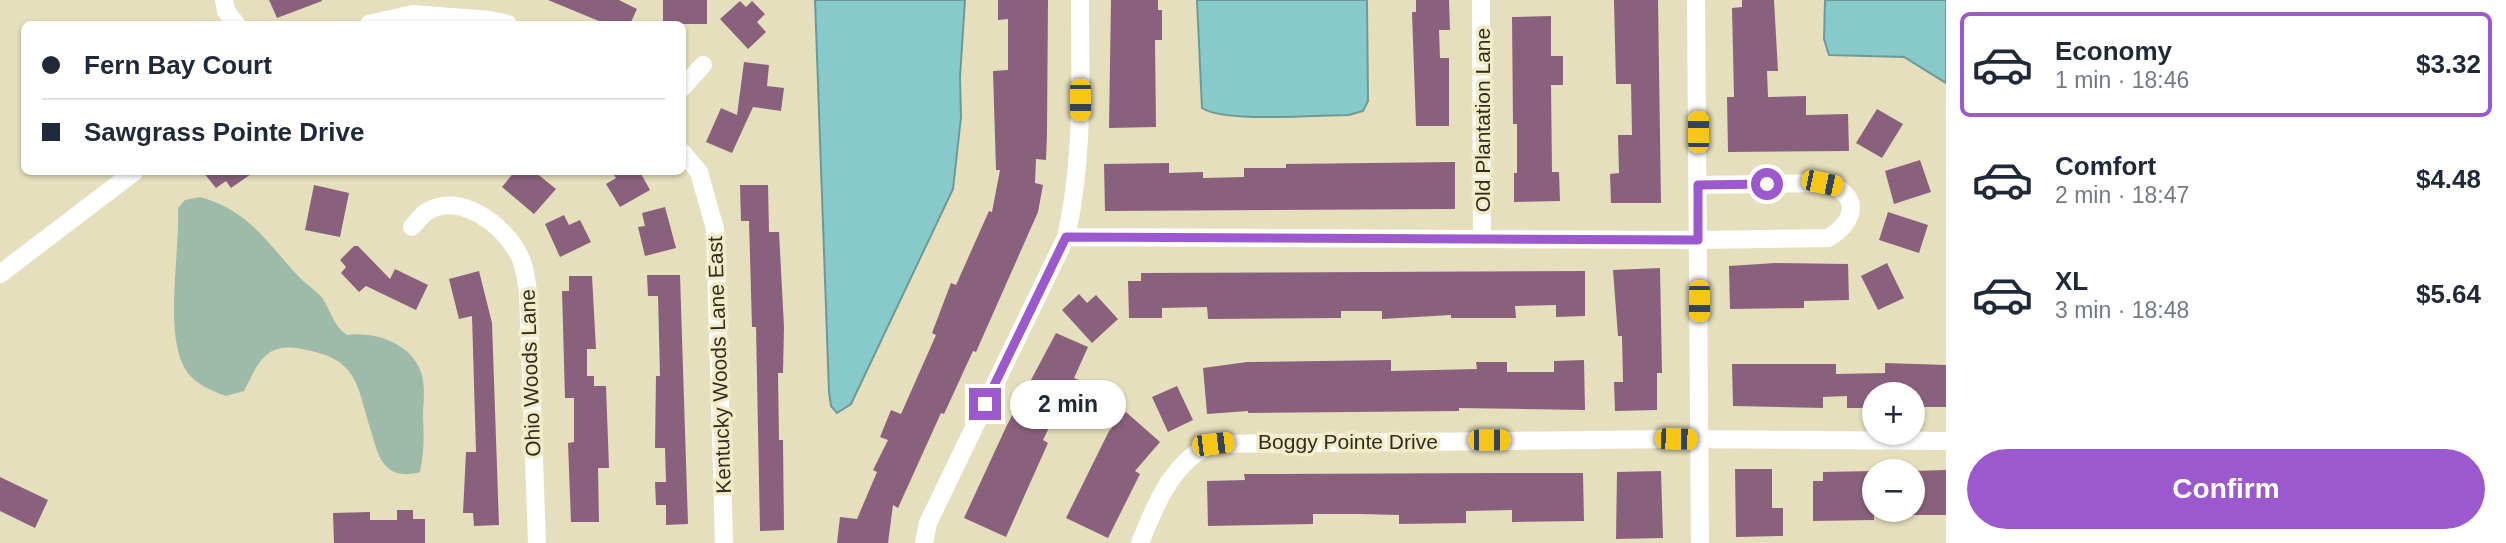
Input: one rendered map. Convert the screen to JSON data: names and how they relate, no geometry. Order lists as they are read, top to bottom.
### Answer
{
  "streets": {
    "street": [
      "Old Plantation Lane",
      "Kentucky Woods Lane East",
      "Ohio Woods Lane",
      "Boggy Pointe Drive"
    ]
  },
  "page": {
    "list": [
      {
        "name": "Economy",
        "note": "1 min · 18:46",
        "value": "$3.32"
      },
      {
        "name": "Comfort",
        "note": "2 min · 18:47",
        "value": "$4.48"
      },
      {
        "name": "XL",
        "note": "3 min · 18:48",
        "value": "$5.64"
      }
    ],
    "banner": ["Fern Bay Court", "Sawgrass Pointe Drive"],
    "bubble": "2 min",
    "map_buttons": ["+", "−"],
    "buttons": "Confirm"
  }
}
